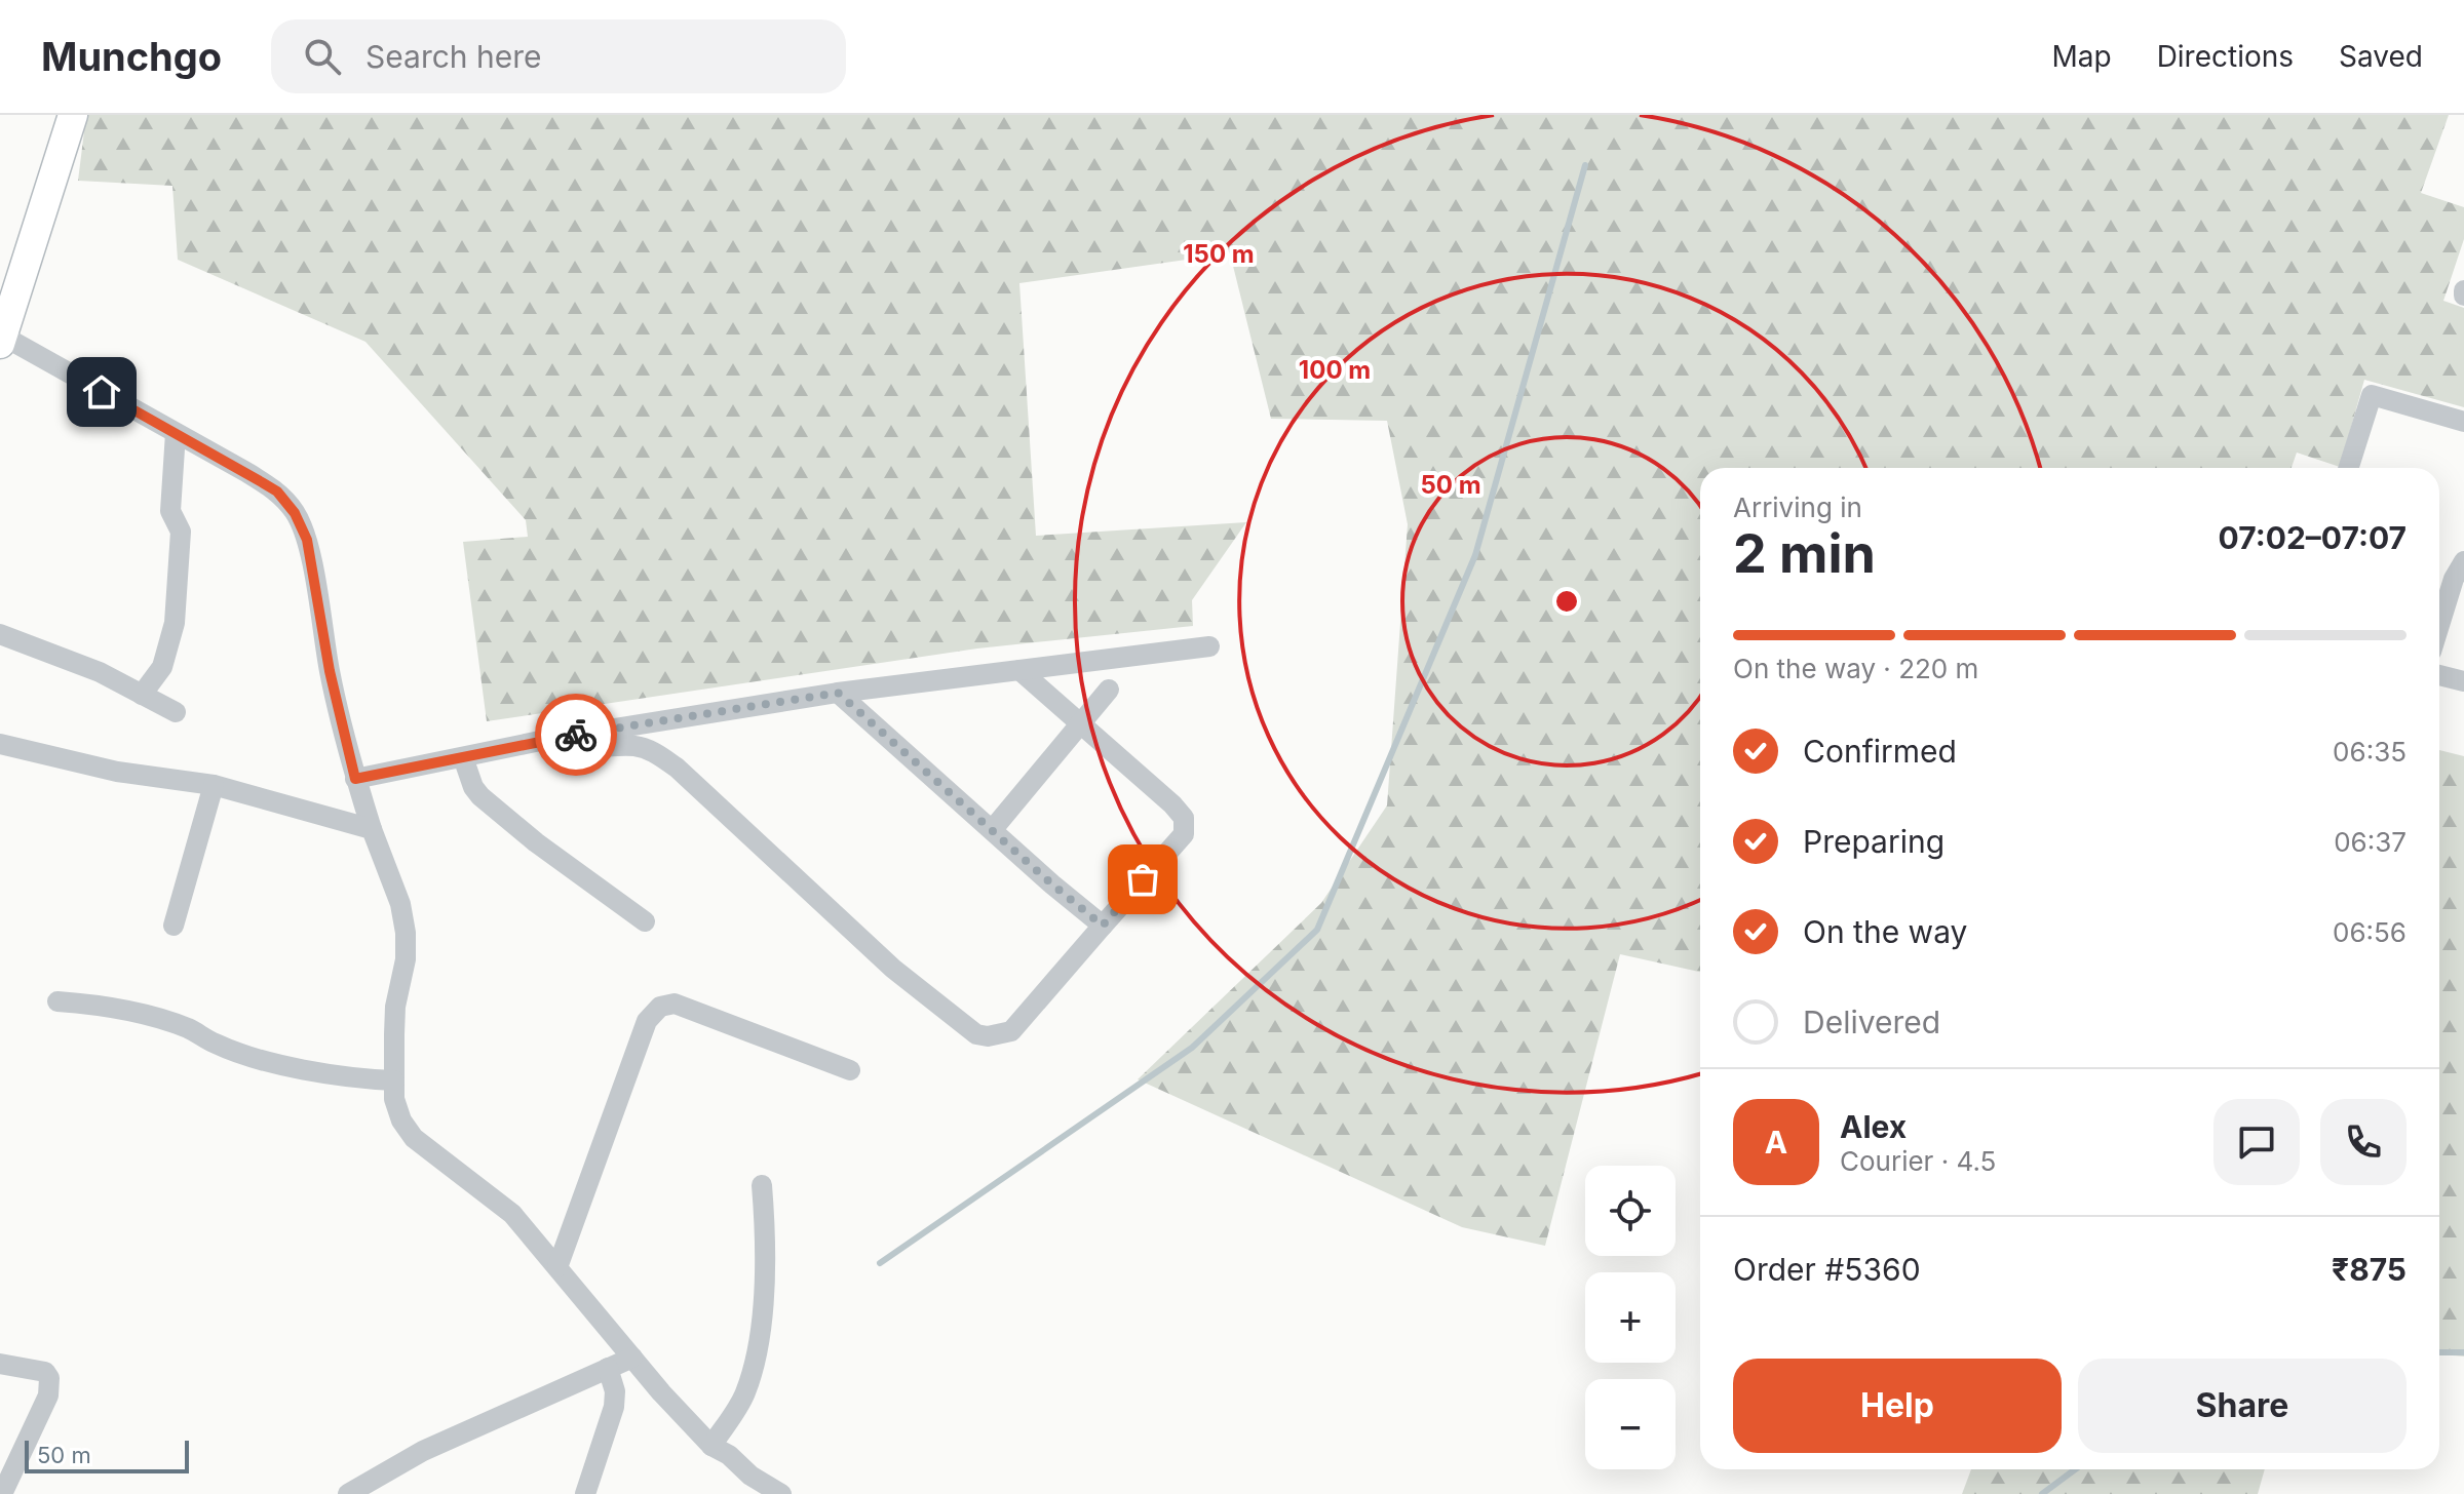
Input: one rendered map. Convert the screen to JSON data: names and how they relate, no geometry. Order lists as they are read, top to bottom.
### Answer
{
  "scale_bar": "50 m",
  "page": {
    "header": "Munchgo",
    "search": "Search here",
    "nav": ["Map", "Directions", "Saved"],
    "heading": ["2 min", "Arriving in", "07:02–07:07"],
    "panel": [
      "Alex",
      "Courier · 4.5",
      "Order #5360",
      "₹875"
    ],
    "bar": "On the way · 220 m",
    "list": [
      ["Confirmed", "06:35"],
      ["Preparing", "06:37"],
      ["On the way", "06:56"],
      "Delivered"
    ],
    "round": "A",
    "map_buttons": ["+", "−"],
    "buttons": ["Help", "Share"],
    "scale": "50 m"
  },
  "rings": ["150 m", "100 m", "50 m"]
}
